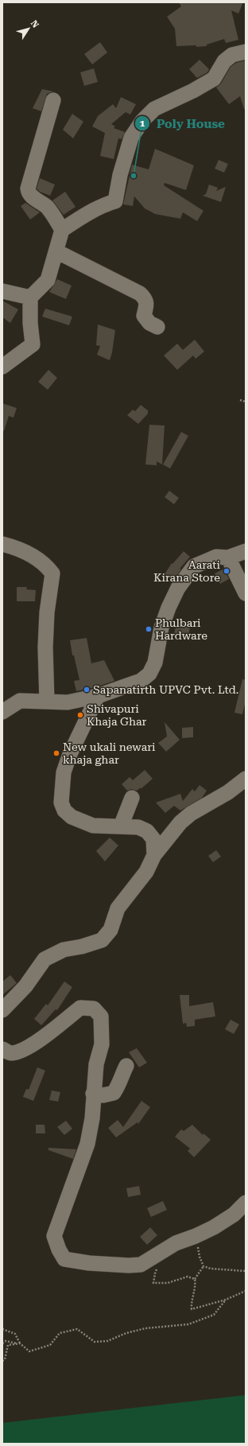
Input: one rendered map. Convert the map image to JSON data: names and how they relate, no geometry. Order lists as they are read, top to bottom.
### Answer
{
  "places": [
    "Poly House",
    "Aarati Kirana Store",
    "Phulbari Hardware",
    "Sapanatirth UPVC Pvt. Ltd.",
    "Shivapuri Khaja Ghar",
    "New ukali newari khaja ghar"
  ],
  "north": "top right"
}
